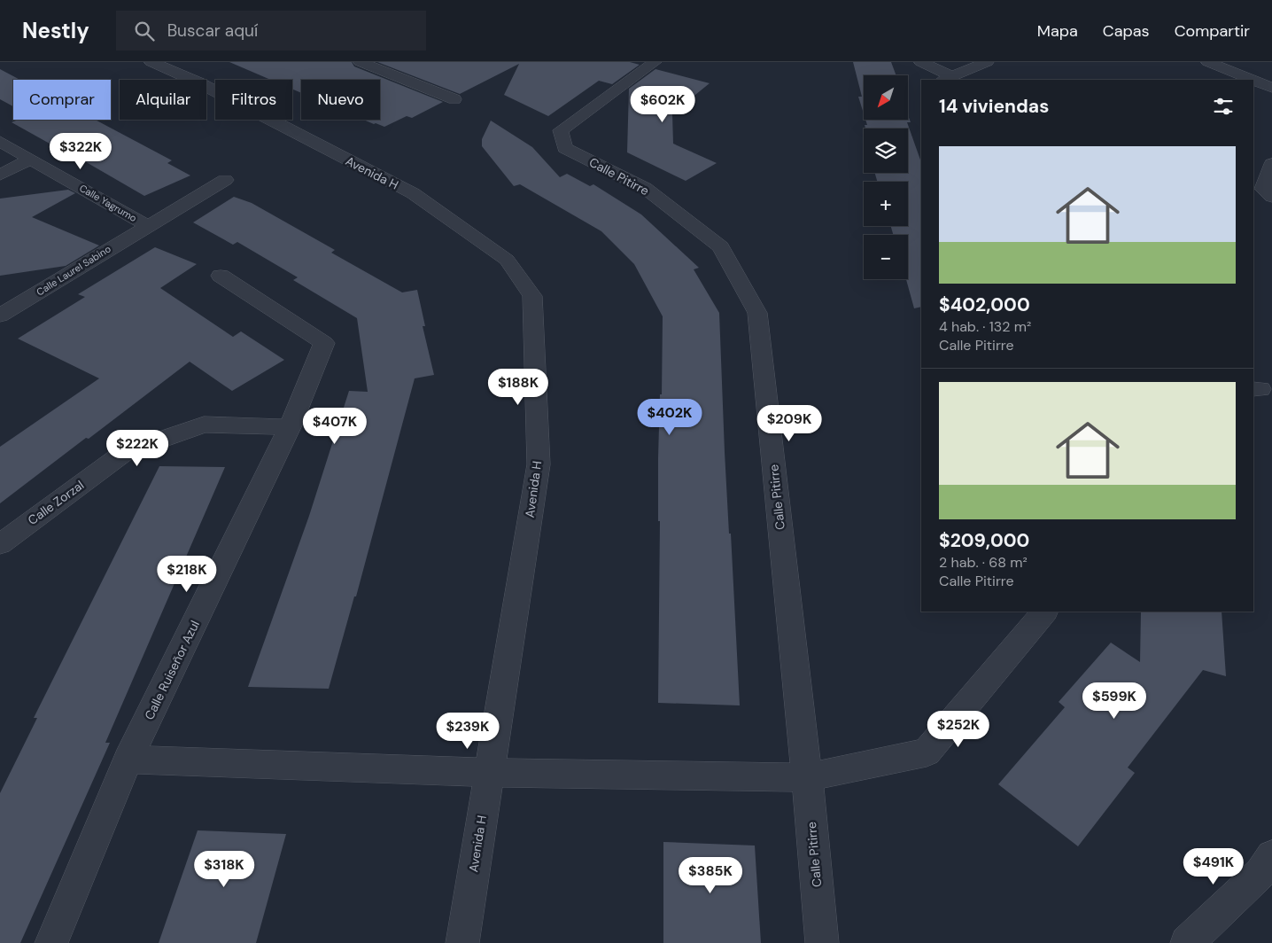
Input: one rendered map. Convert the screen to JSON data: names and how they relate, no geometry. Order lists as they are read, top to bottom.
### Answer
{
  "streets": {
    "street": [
      "Avenida H",
      "Calle Pitirre",
      "Calle Yagrumo",
      "Calle Laurel Sabino",
      "Calle Zorzal",
      "Calle Ruiseñor Azul"
    ]
  },
  "crossings": [
    ["Calle Yagrumo", "Calle Laurel Sabino"],
    ["Calle Zorzal", "Calle Ruiseñor Azul"]
  ],
  "north": "bottom left",
  "page": {
    "header": "Nestly",
    "search": "Buscar aquí",
    "nav": ["Mapa", "Capas", "Compartir"],
    "map_buttons": ["+", "−"],
    "chip": [
      "Comprar",
      "Alquilar",
      "Filtros",
      "Nuevo"
    ],
    "heading": "14 viviendas",
    "price": [
      "$602K",
      "$322K",
      "$188K",
      "$402K",
      "$209K",
      "$407K",
      "$222K",
      "$218K",
      "$599K",
      "$252K",
      "$239K",
      "$491K",
      "$318K",
      "$385K"
    ],
    "list": [
      {
        "name": "$402,000",
        "note": "4 hab. · 132 m² · Calle Pitirre"
      },
      {
        "name": "$209,000",
        "note": "2 hab. · 68 m² · Calle Pitirre"
      }
    ]
  }
}
